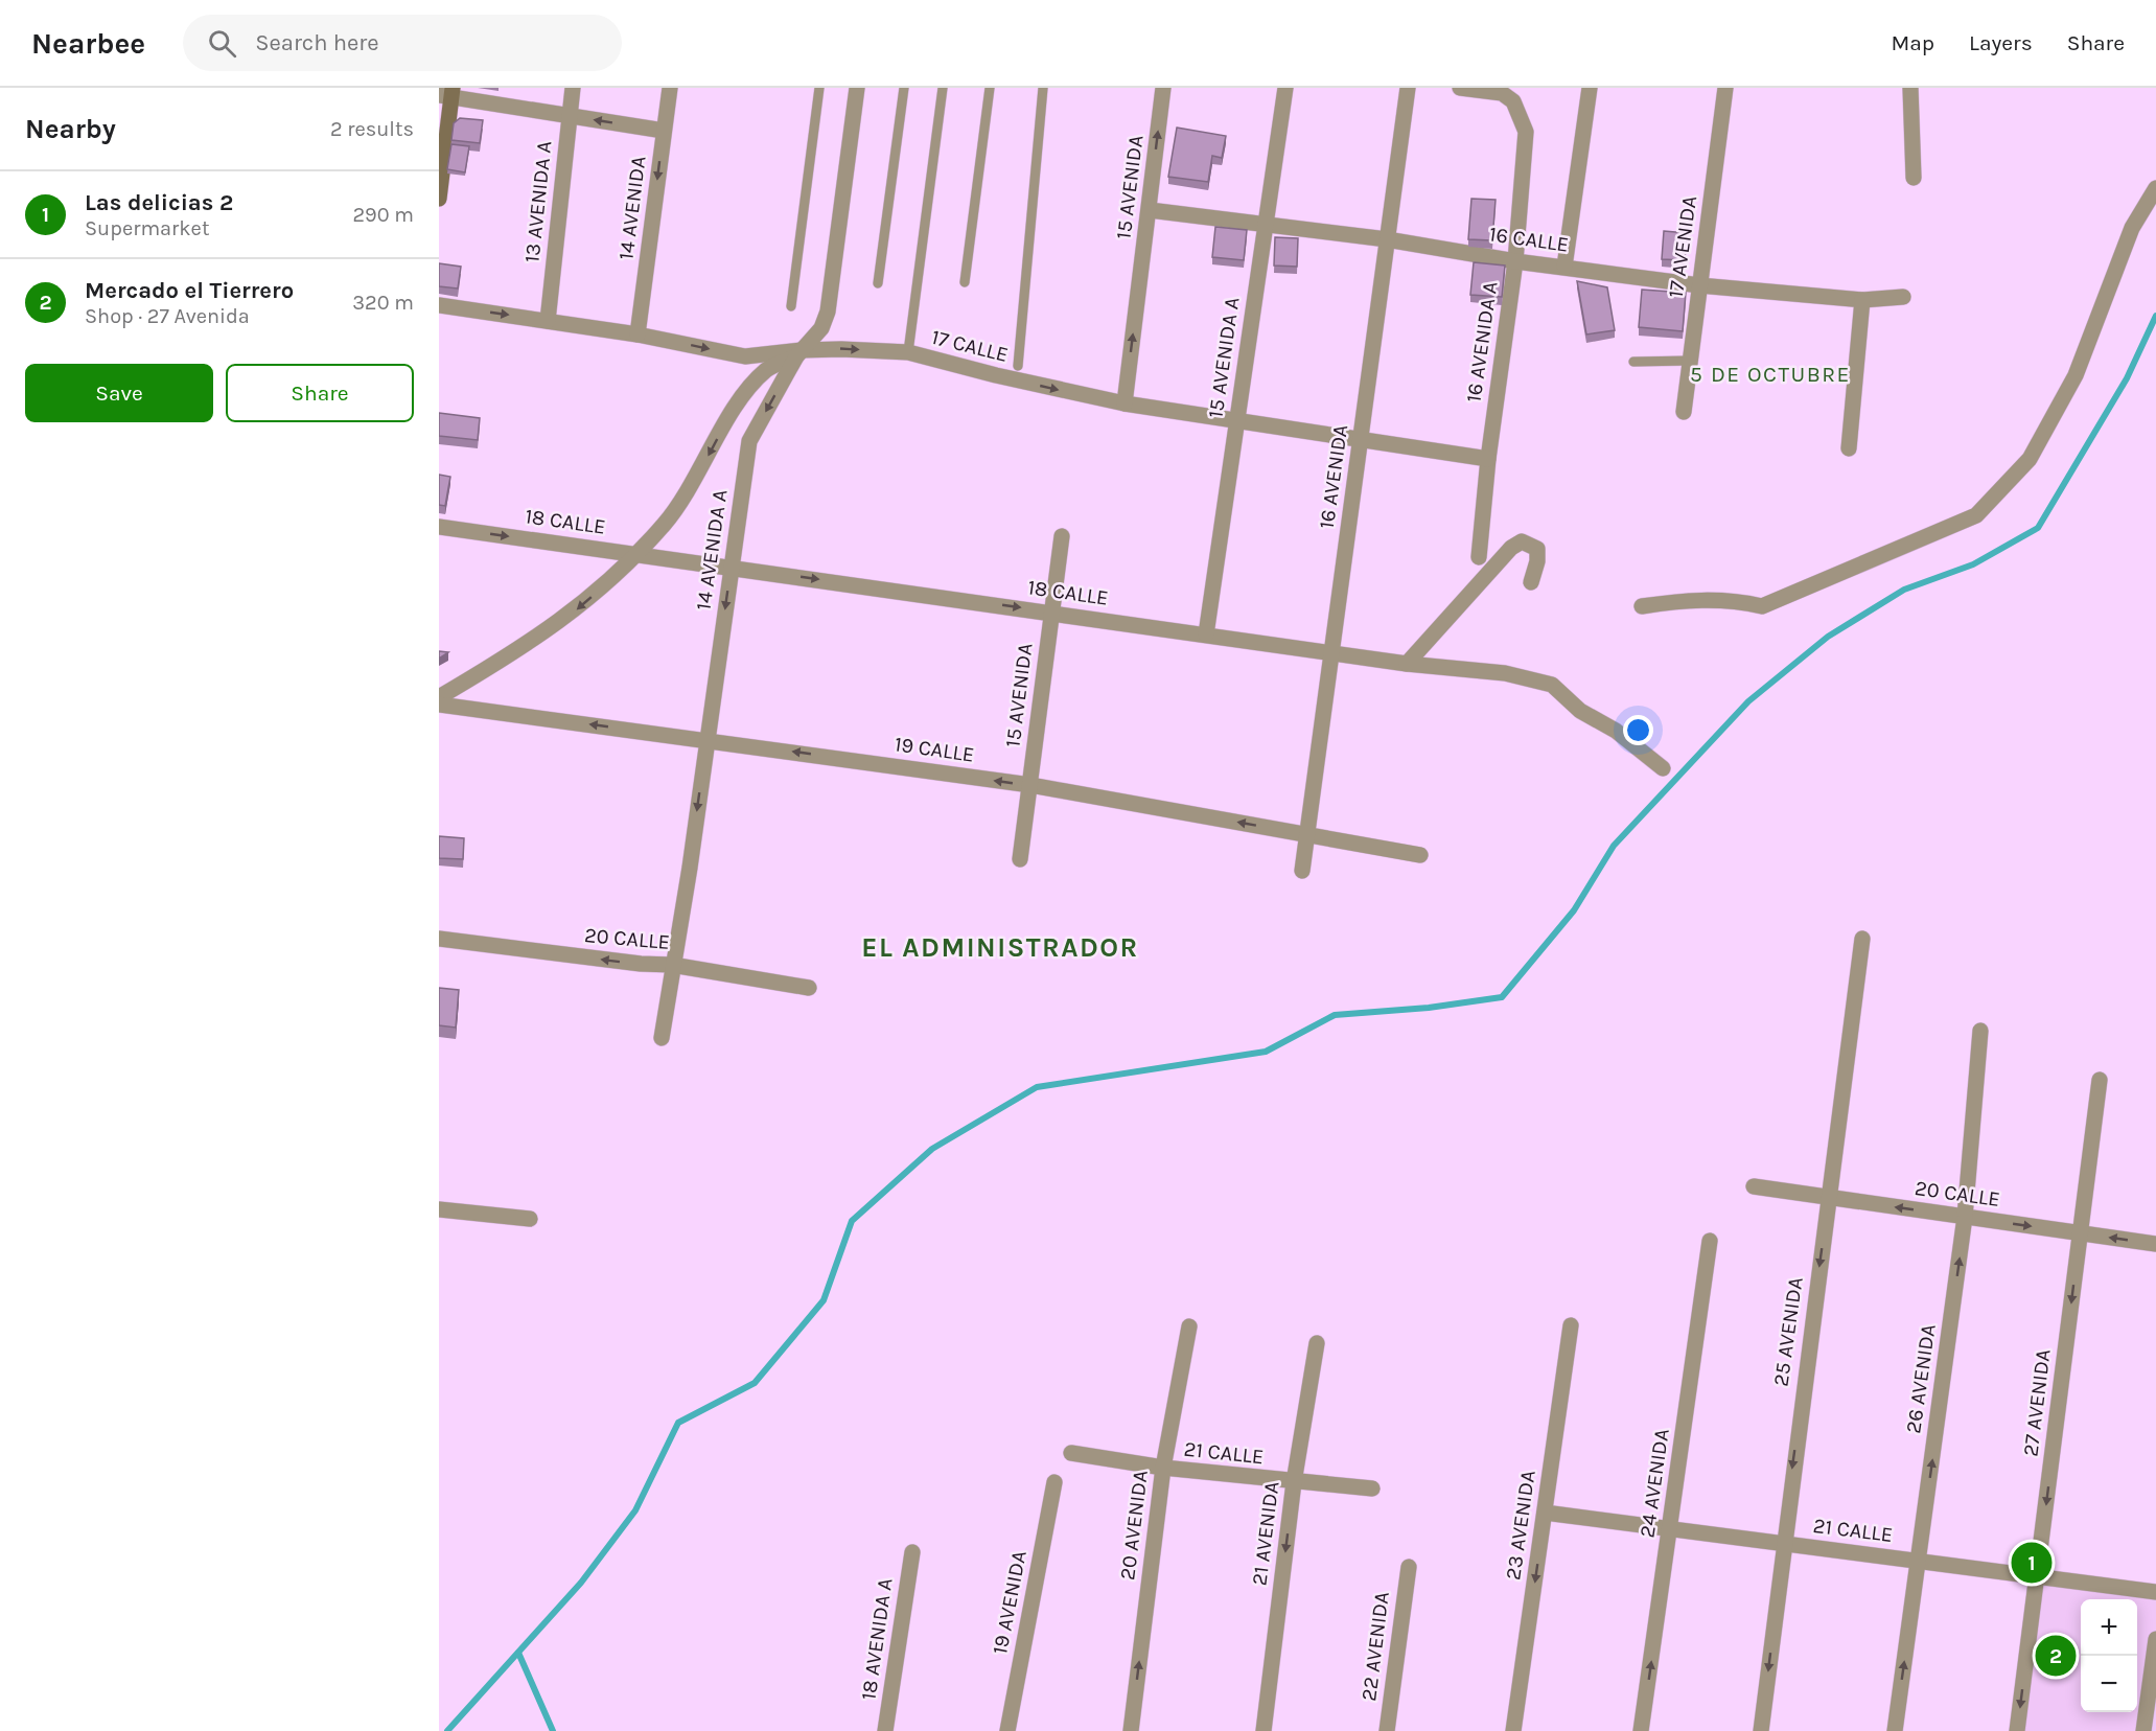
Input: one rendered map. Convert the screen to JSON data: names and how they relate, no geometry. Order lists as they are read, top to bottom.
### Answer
{
  "streets": {
    "street": [
      "15 AVENIDA",
      "13 AVENIDA A",
      "14 AVENIDA",
      "16 CALLE",
      "17 AVENIDA",
      "16 AVENIDA A",
      "17 CALLE",
      "15 AVENIDA A",
      "16 AVENIDA",
      "18 CALLE",
      "14 AVENIDA A",
      "19 CALLE",
      "20 CALLE",
      "25 AVENIDA",
      "26 AVENIDA",
      "27 AVENIDA",
      "21 CALLE",
      "24 AVENIDA",
      "20 AVENIDA",
      "23 AVENIDA",
      "21 AVENIDA",
      "19 AVENIDA",
      "18 AVENIDA A",
      "22 AVENIDA"
    ]
  },
  "crossings": [
    ["15 AVENIDA", "16 CALLE"],
    ["15 AVENIDA", "17 CALLE"],
    ["15 AVENIDA", "18 CALLE"],
    ["15 AVENIDA", "19 CALLE"],
    ["13 AVENIDA A", "17 CALLE"],
    ["14 AVENIDA", "17 CALLE"],
    ["16 CALLE", "17 AVENIDA"],
    ["16 CALLE", "16 AVENIDA A"],
    ["16 CALLE", "15 AVENIDA A"],
    ["16 CALLE", "16 AVENIDA"],
    ["16 AVENIDA A", "17 CALLE"],
    ["17 CALLE", "15 AVENIDA A"],
    ["17 CALLE", "16 AVENIDA"],
    ["17 CALLE", "14 AVENIDA A"],
    ["15 AVENIDA A", "18 CALLE"],
    ["16 AVENIDA", "18 CALLE"],
    ["16 AVENIDA", "19 CALLE"],
    ["18 CALLE", "14 AVENIDA A"],
    ["14 AVENIDA A", "19 CALLE"],
    ["14 AVENIDA A", "20 CALLE"],
    ["20 CALLE", "25 AVENIDA"],
    ["20 CALLE", "26 AVENIDA"],
    ["20 CALLE", "27 AVENIDA"],
    ["25 AVENIDA", "21 CALLE"],
    ["26 AVENIDA", "21 CALLE"],
    ["27 AVENIDA", "21 CALLE"],
    ["21 CALLE", "24 AVENIDA"],
    ["21 CALLE", "20 AVENIDA"],
    ["21 CALLE", "23 AVENIDA"],
    ["21 CALLE", "21 AVENIDA"]
  ],
  "one_way": [
    "15 AVENIDA",
    "14 AVENIDA",
    "17 CALLE",
    "18 CALLE",
    "14 AVENIDA A",
    "19 CALLE",
    "25 AVENIDA",
    "26 AVENIDA",
    "27 AVENIDA",
    "24 AVENIDA",
    "20 AVENIDA",
    "23 AVENIDA",
    "21 AVENIDA"
  ],
  "districts": ["5 DE OCTUBRE", "EL ADMINISTRADOR"],
  "page": {
    "header": "Nearbee",
    "search": "Search here",
    "nav": ["Map", "Layers", "Share"],
    "heading": ["Nearby", "2 results"],
    "list": [
      {
        "mark": "1",
        "name": "Las delicias 2",
        "note": "Supermarket",
        "value": "290 m"
      },
      {
        "mark": "2",
        "name": "Mercado el Tierrero",
        "note": "Shop · 27 Avenida",
        "value": "320 m"
      }
    ],
    "buttons": ["Save", "Share"],
    "pins": ["1", "2"],
    "map_buttons": ["+", "−"]
  }
}
